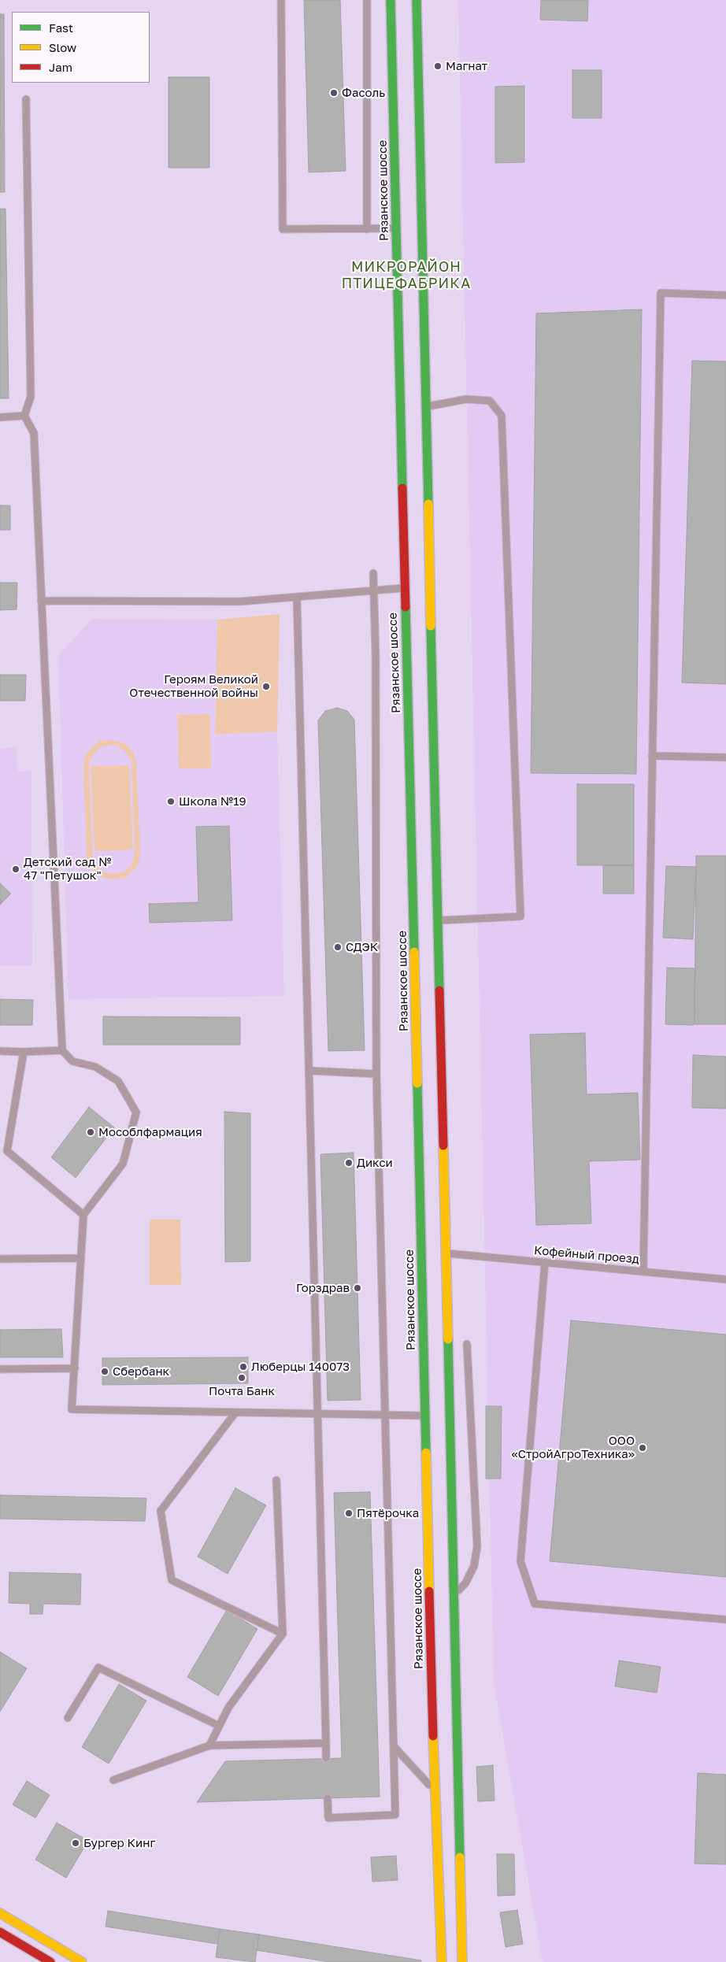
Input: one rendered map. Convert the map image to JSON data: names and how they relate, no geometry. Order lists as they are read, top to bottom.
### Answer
{
  "streets": {
    "main road": ["Рязанское шоссе"],
    "lane": ["Кофейный проезд"]
  },
  "districts": ["МИКРОРАЙОН ПТИЦЕФАБРИКА"],
  "places": [
    "Магнат",
    "Фасоль",
    "Героям Великой Отечественной войны",
    "Школа №19",
    "Детский сад № 47 \"Петушок\"",
    "СДЭК",
    "Мособлфармация",
    "Дикси",
    "Горздрав",
    "Люберцы 140073",
    "Сбербанк",
    "Почта Банк",
    "ООО «СтройАгроТехника»",
    "Пятёрочка",
    "Бургер Кинг"
  ],
  "legend": ["Fast", "Slow", "Jam"]
}
